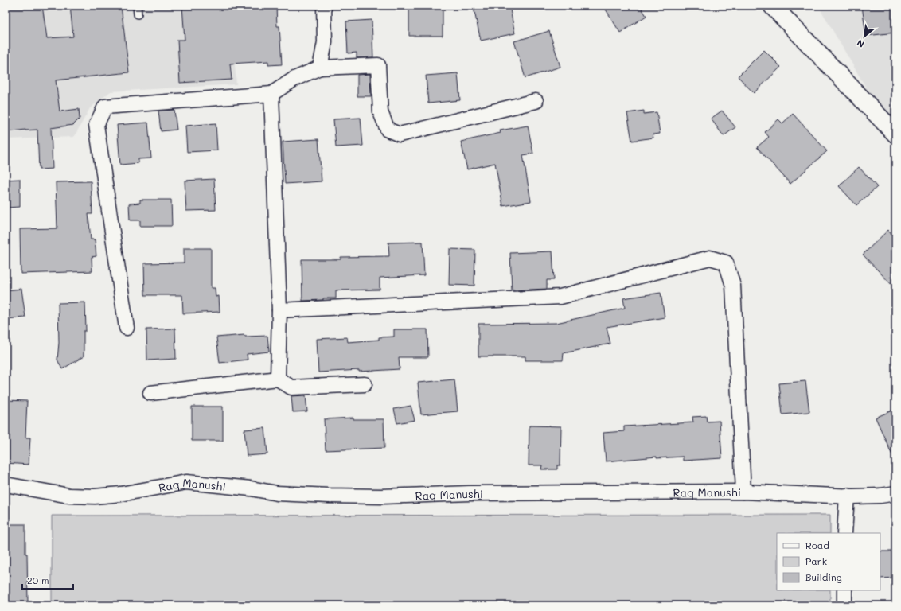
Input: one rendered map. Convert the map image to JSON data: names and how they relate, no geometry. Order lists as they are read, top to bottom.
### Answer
{
  "streets": {
    "street": ["Raq Manushi"]
  },
  "legend": ["Road", "Park", "Building"],
  "scale_bar": "20 m",
  "north": "bottom left"
}
